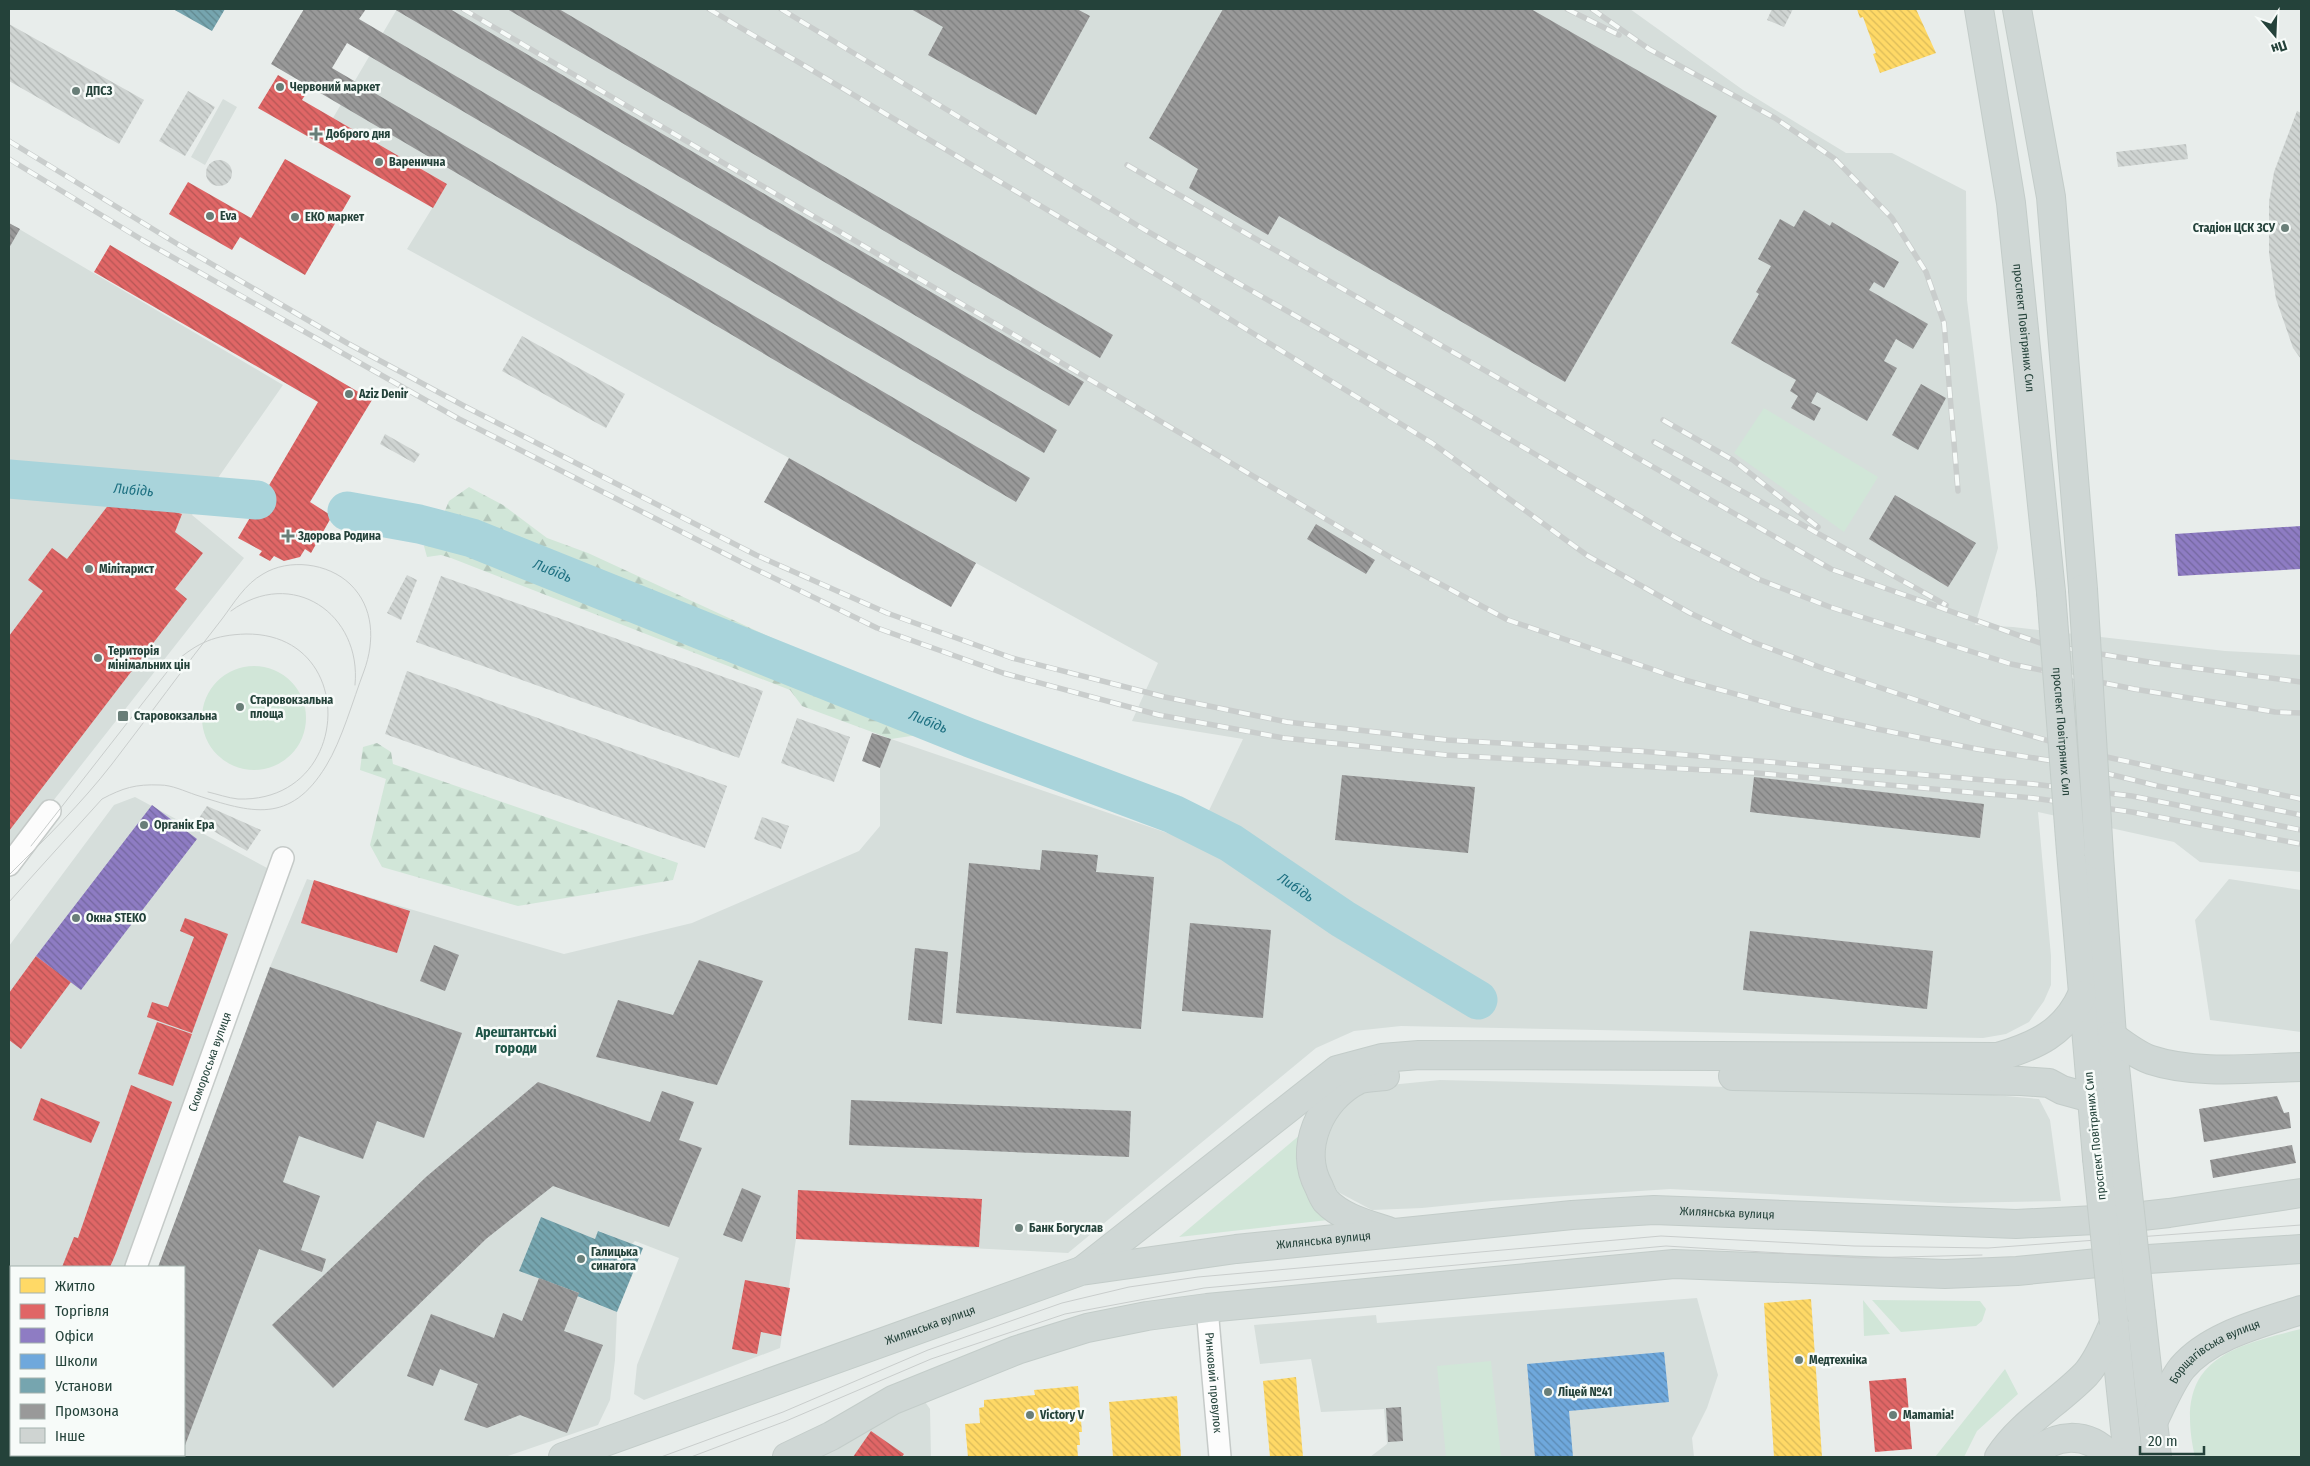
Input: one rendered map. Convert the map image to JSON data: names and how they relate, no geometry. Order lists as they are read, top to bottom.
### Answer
{
  "streets": {
    "main road": ["проспект Повітряних Сил", "Жилянська вулиця", "Борщагівська вулиця"],
    "street": ["Скомороська вулиця", "Ринковий провулок"]
  },
  "districts": ["Арештантські городи"],
  "water": ["Либідь"],
  "places": {
    "other": [
      "Червоний маркет",
      "ДПСЗ",
      "Варенична",
      "Eva",
      "ЕКО маркет",
      "Стадіон ЦСК ЗСУ",
      "Aziz Denir",
      "Мілітарист",
      "Територія мінімальних цін",
      "Старовокзальна площа",
      "Органік Ера",
      "Окна STEKO",
      "Банк Богуслав",
      "Галицька синагога",
      "Медтехніка",
      "Ліцей №41",
      "Victory V",
      "Mamamia!"
    ],
    "health": ["Доброго дня", "Здорова Родина"],
    "transit": ["Старовокзальна"]
  },
  "legend": [
    "Житло",
    "Торгівля",
    "Офіси",
    "Школи",
    "Установи",
    "Промзона",
    "Інше"
  ],
  "scale_bar": "20 m",
  "north": "bottom"
}
